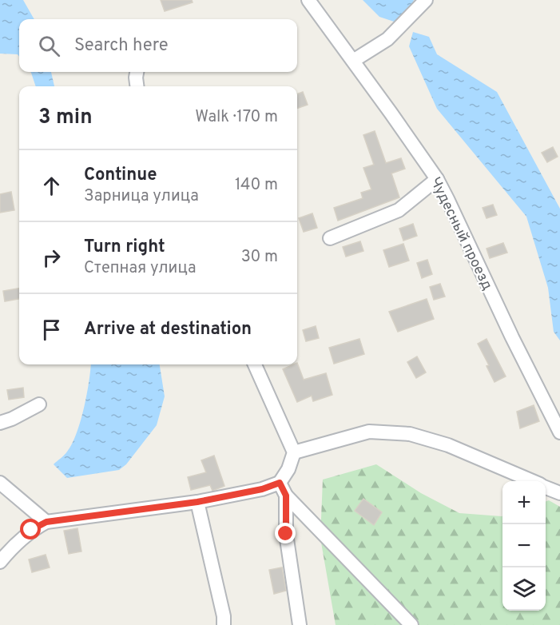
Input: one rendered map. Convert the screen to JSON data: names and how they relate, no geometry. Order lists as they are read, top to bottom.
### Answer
{
  "streets": {
    "street": ["Чудесный проезд"]
  },
  "page": {
    "search": "Search here",
    "heading": ["3 min", "Walk · 170 m"],
    "list": [
      ["Continue", "Зарница улица", "140 m"],
      ["Turn right", "Степная улица", "30 m"],
      "Arrive at destination"
    ],
    "map_buttons": ["+", "−"]
  }
}
